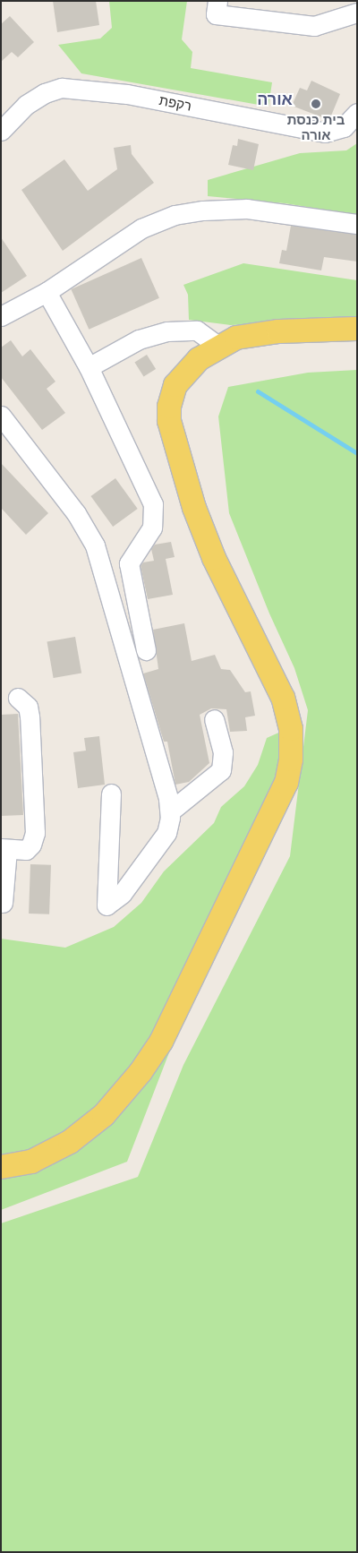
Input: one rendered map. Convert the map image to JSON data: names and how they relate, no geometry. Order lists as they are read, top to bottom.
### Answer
{
  "streets": {
    "street": ["רקפת"]
  },
  "districts": ["אורה"],
  "places": ["בית כנסת אורה"]
}
